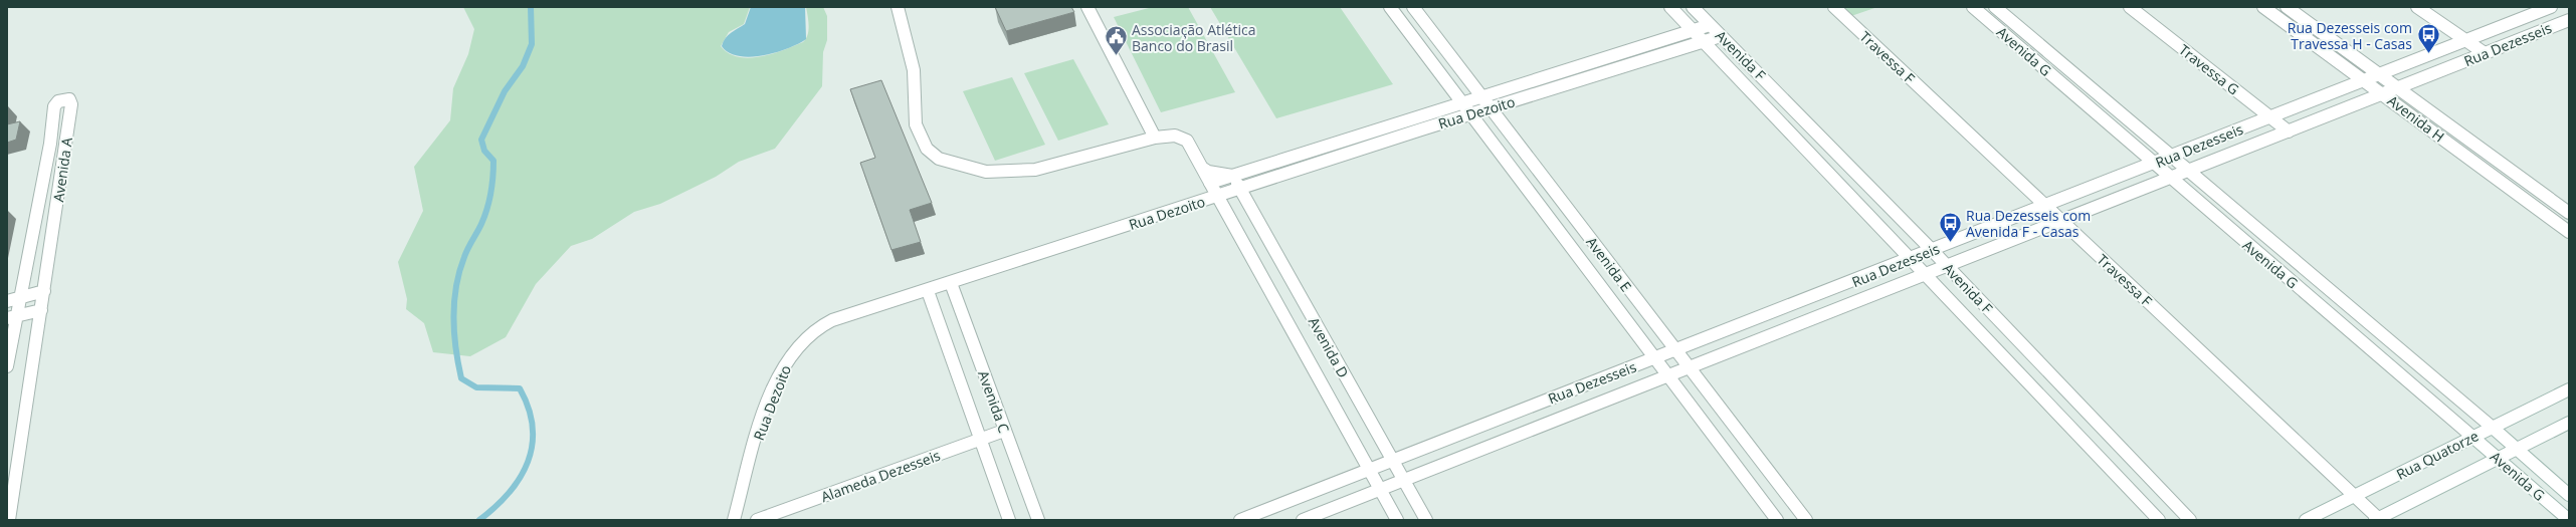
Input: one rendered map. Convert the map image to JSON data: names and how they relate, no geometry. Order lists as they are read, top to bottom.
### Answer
{
  "streets": {
    "street": [
      "Rua Dezesseis",
      "Avenida G",
      "Avenida F",
      "Travessa F",
      "Travessa G",
      "Rua Dezoito",
      "Avenida H",
      "Avenida A",
      "Avenida E",
      "Avenida D",
      "Avenida C",
      "Rua Quatorze",
      "Alameda Dezesseis"
    ]
  },
  "crossings": [
    ["Rua Dezesseis", "Avenida G"],
    ["Rua Dezesseis", "Avenida F"],
    ["Rua Dezesseis", "Travessa F"],
    ["Rua Dezesseis", "Travessa G"],
    ["Rua Dezesseis", "Avenida H"],
    ["Rua Dezesseis", "Avenida E"],
    ["Rua Dezesseis", "Avenida D"],
    ["Avenida G", "Rua Quatorze"],
    ["Avenida F", "Rua Dezoito"],
    ["Travessa F", "Rua Quatorze"],
    ["Rua Dezoito", "Avenida E"],
    ["Rua Dezoito", "Avenida D"],
    ["Rua Dezoito", "Avenida C"],
    ["Avenida C", "Alameda Dezesseis"]
  ],
  "places": {
    "bus stop": ["Rua Dezesseis com Travessa H - Casas", "Rua Dezesseis com Avenida F - Casas"],
    "public building": ["Associação Atlética Banco do Brasil"]
  }
}
